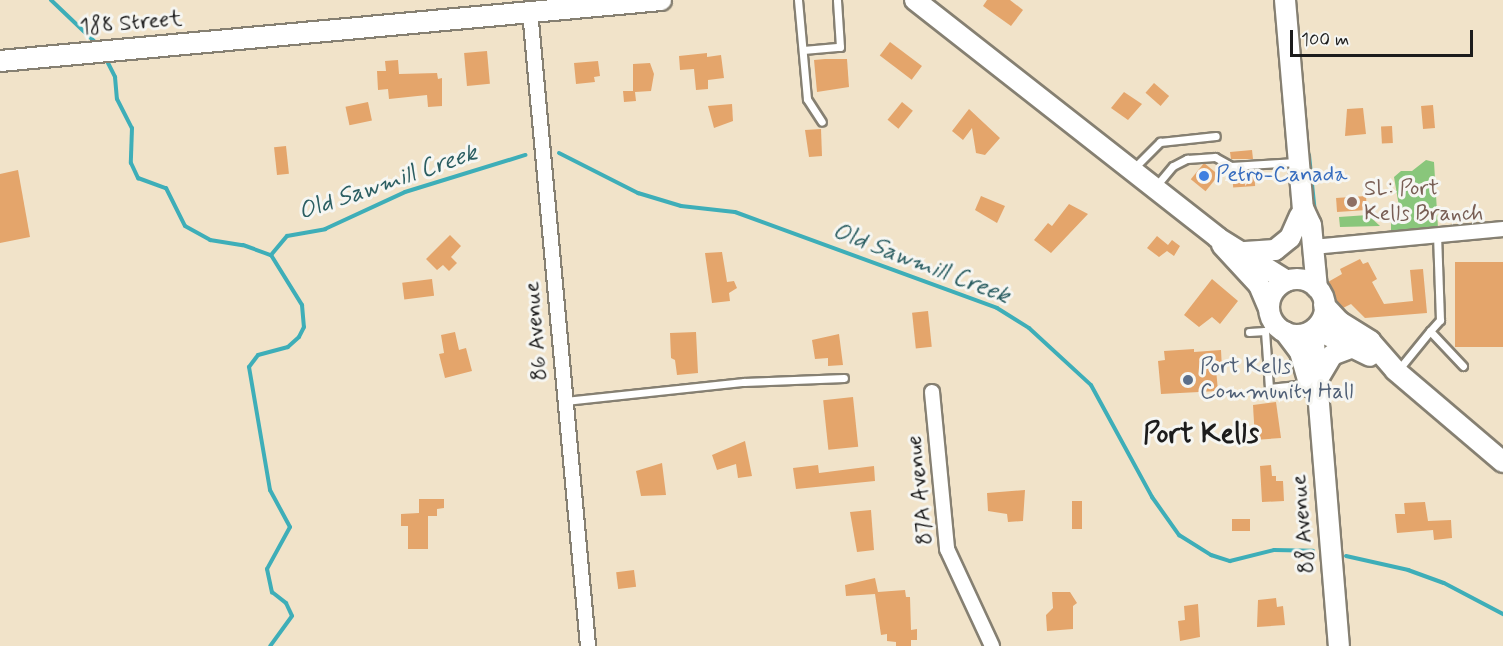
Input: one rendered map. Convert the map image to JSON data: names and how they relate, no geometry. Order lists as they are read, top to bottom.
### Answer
{
  "streets": {
    "main road": ["188 Street", "88 Avenue"],
    "street": ["86 Avenue", "87A Avenue"]
  },
  "crossings": [
    ["188 Street", "86 Avenue"]
  ],
  "districts": ["Port Kells"],
  "water": ["Old Sawmill Creek"],
  "places": ["Petro-Canada", "SL: Port Kells Branch", "Port Kells Community Hall"],
  "scale_bar": "100 m"
}
